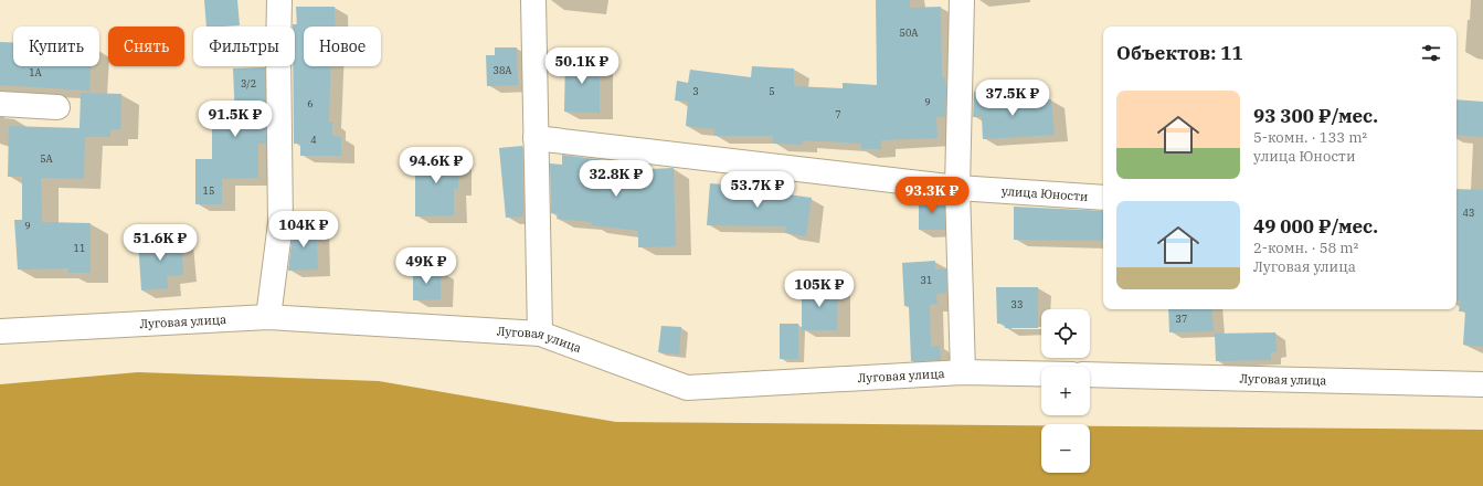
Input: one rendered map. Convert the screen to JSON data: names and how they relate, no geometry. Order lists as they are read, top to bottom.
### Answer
{
  "streets": {
    "street": ["улица Юности", "Луговая улица"]
  },
  "house_numbers": [
    "50А",
    "38А",
    "1А",
    "3/2",
    "3",
    "5",
    "9",
    "6",
    "7",
    "4",
    "5А",
    "15",
    "43",
    "9",
    "11",
    "31",
    "33",
    "37"
  ],
  "page": {
    "chip": [
      "Купить",
      "Снять",
      "Фильтры",
      "Новое"
    ],
    "heading": "Объектов: 11",
    "price": [
      "50.1K ₽",
      "37.5K ₽",
      "91.5K ₽",
      "94.6K ₽",
      "32.8K ₽",
      "53.7K ₽",
      "93.3K ₽",
      "104K ₽",
      "51.6K ₽",
      "49K ₽",
      "105K ₽"
    ],
    "list": [
      {
        "name": "93 300 ₽/мес.",
        "note": "5-комн. · 133 m² · улица Юности"
      },
      {
        "name": "49 000 ₽/мес.",
        "note": "2-комн. · 58 m² · Луговая улица"
      }
    ],
    "map_buttons": ["+", "−"]
  }
}
